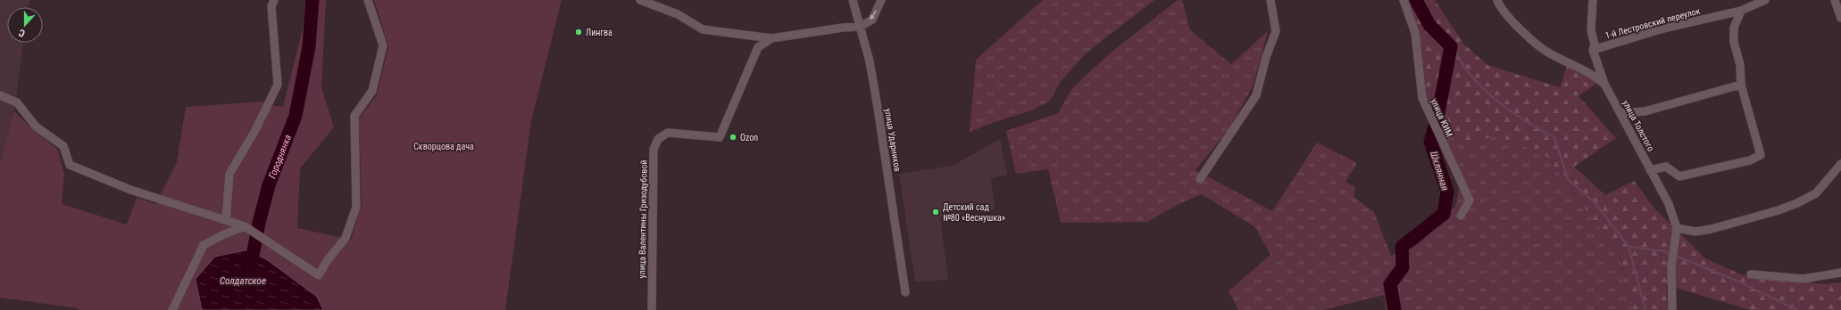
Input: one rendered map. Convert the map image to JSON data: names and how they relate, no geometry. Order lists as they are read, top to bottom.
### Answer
{
  "streets": {
    "street": [
      "1-й Лестровский переулок",
      "улица КИМ",
      "улица Толстого",
      "улица Ударников",
      "улица Валентины Гризодубовой"
    ]
  },
  "crossings": [
    ["улица Ударников", "улица Валентины Гризодубовой"]
  ],
  "water": ["Городнянка", "Шклянная", "Солдатское"],
  "parks": ["Скворцова дача"],
  "places": ["Лингва", "Ozon", "Детский сад №80 «Веснушка»"],
  "north": "bottom"
}
